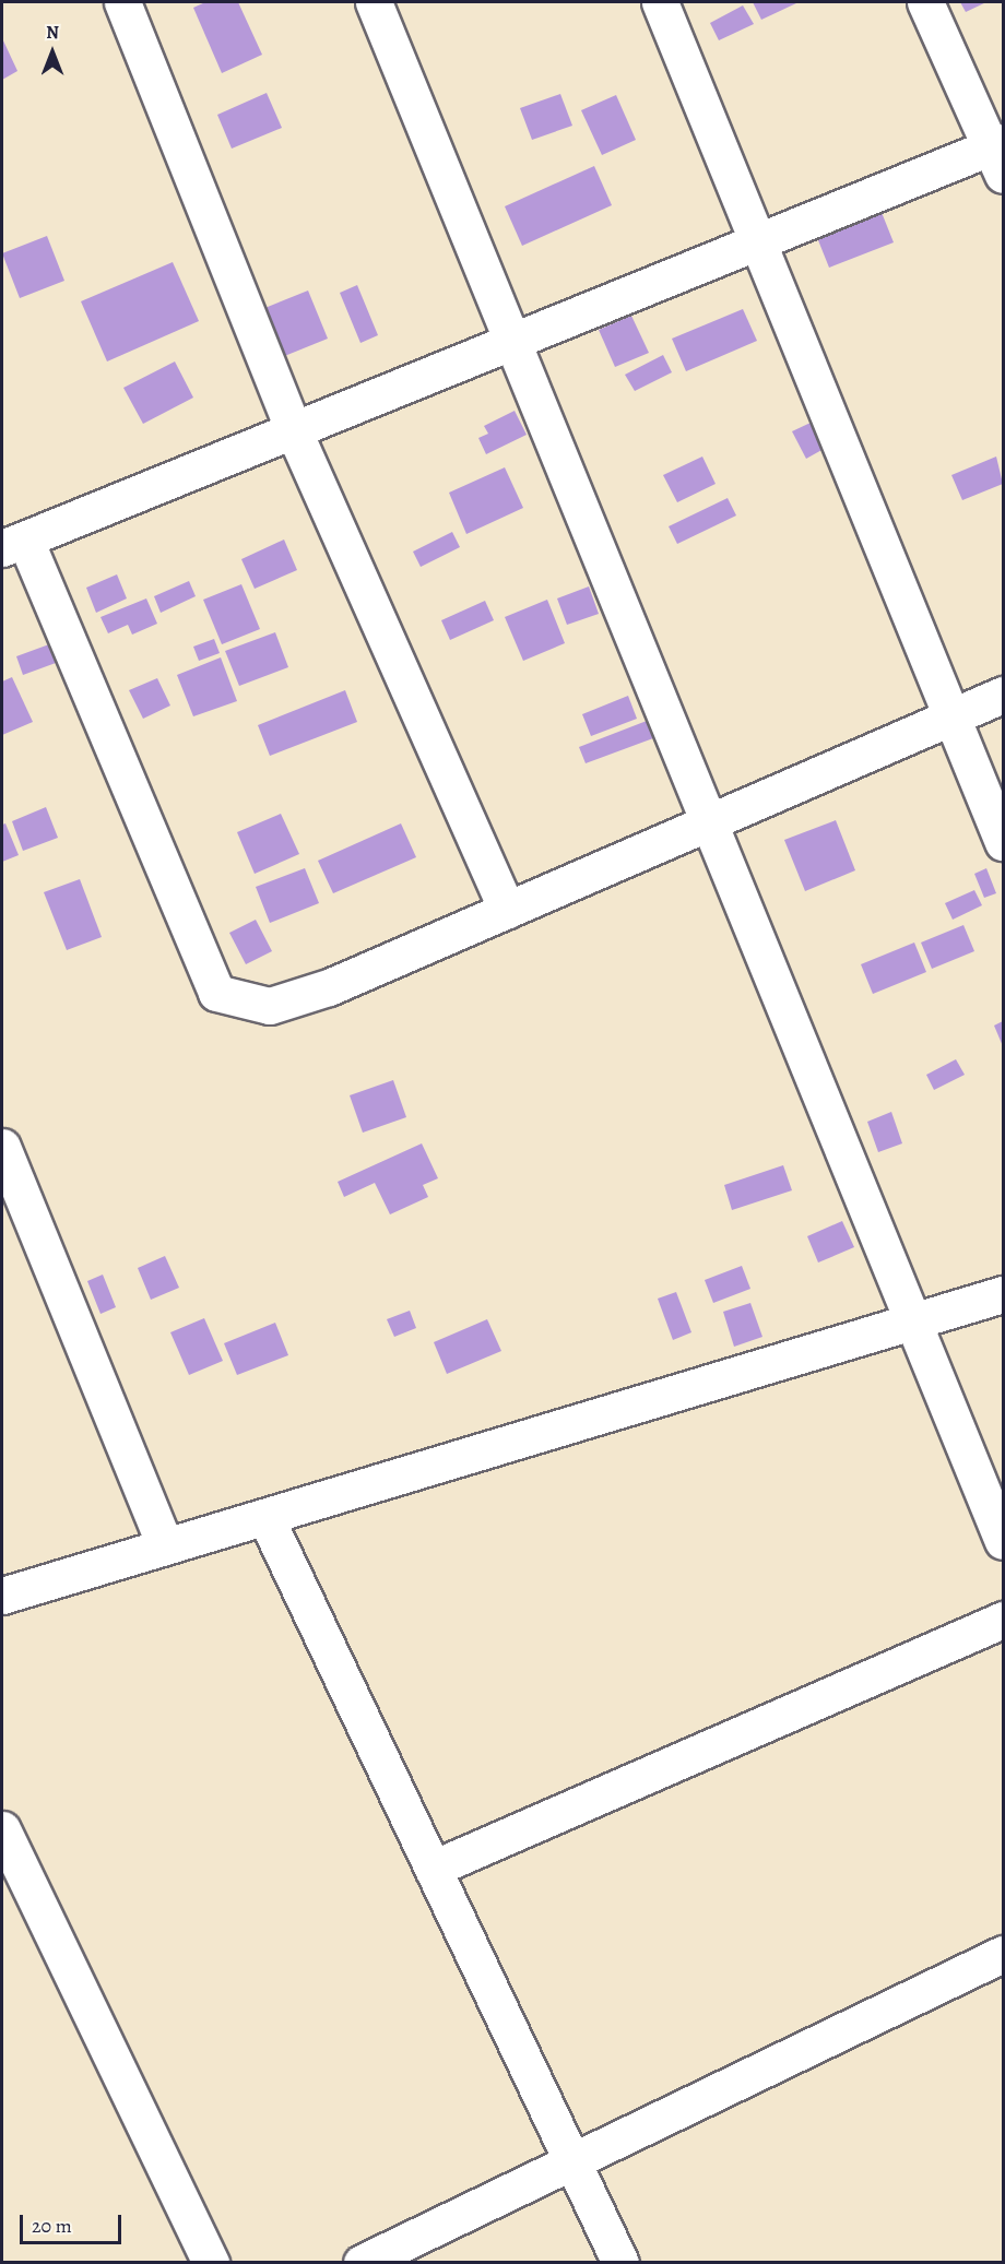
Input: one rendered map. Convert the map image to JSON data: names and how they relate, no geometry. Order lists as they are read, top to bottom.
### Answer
{
  "scale_bar": "20 m",
  "north": "top"
}
